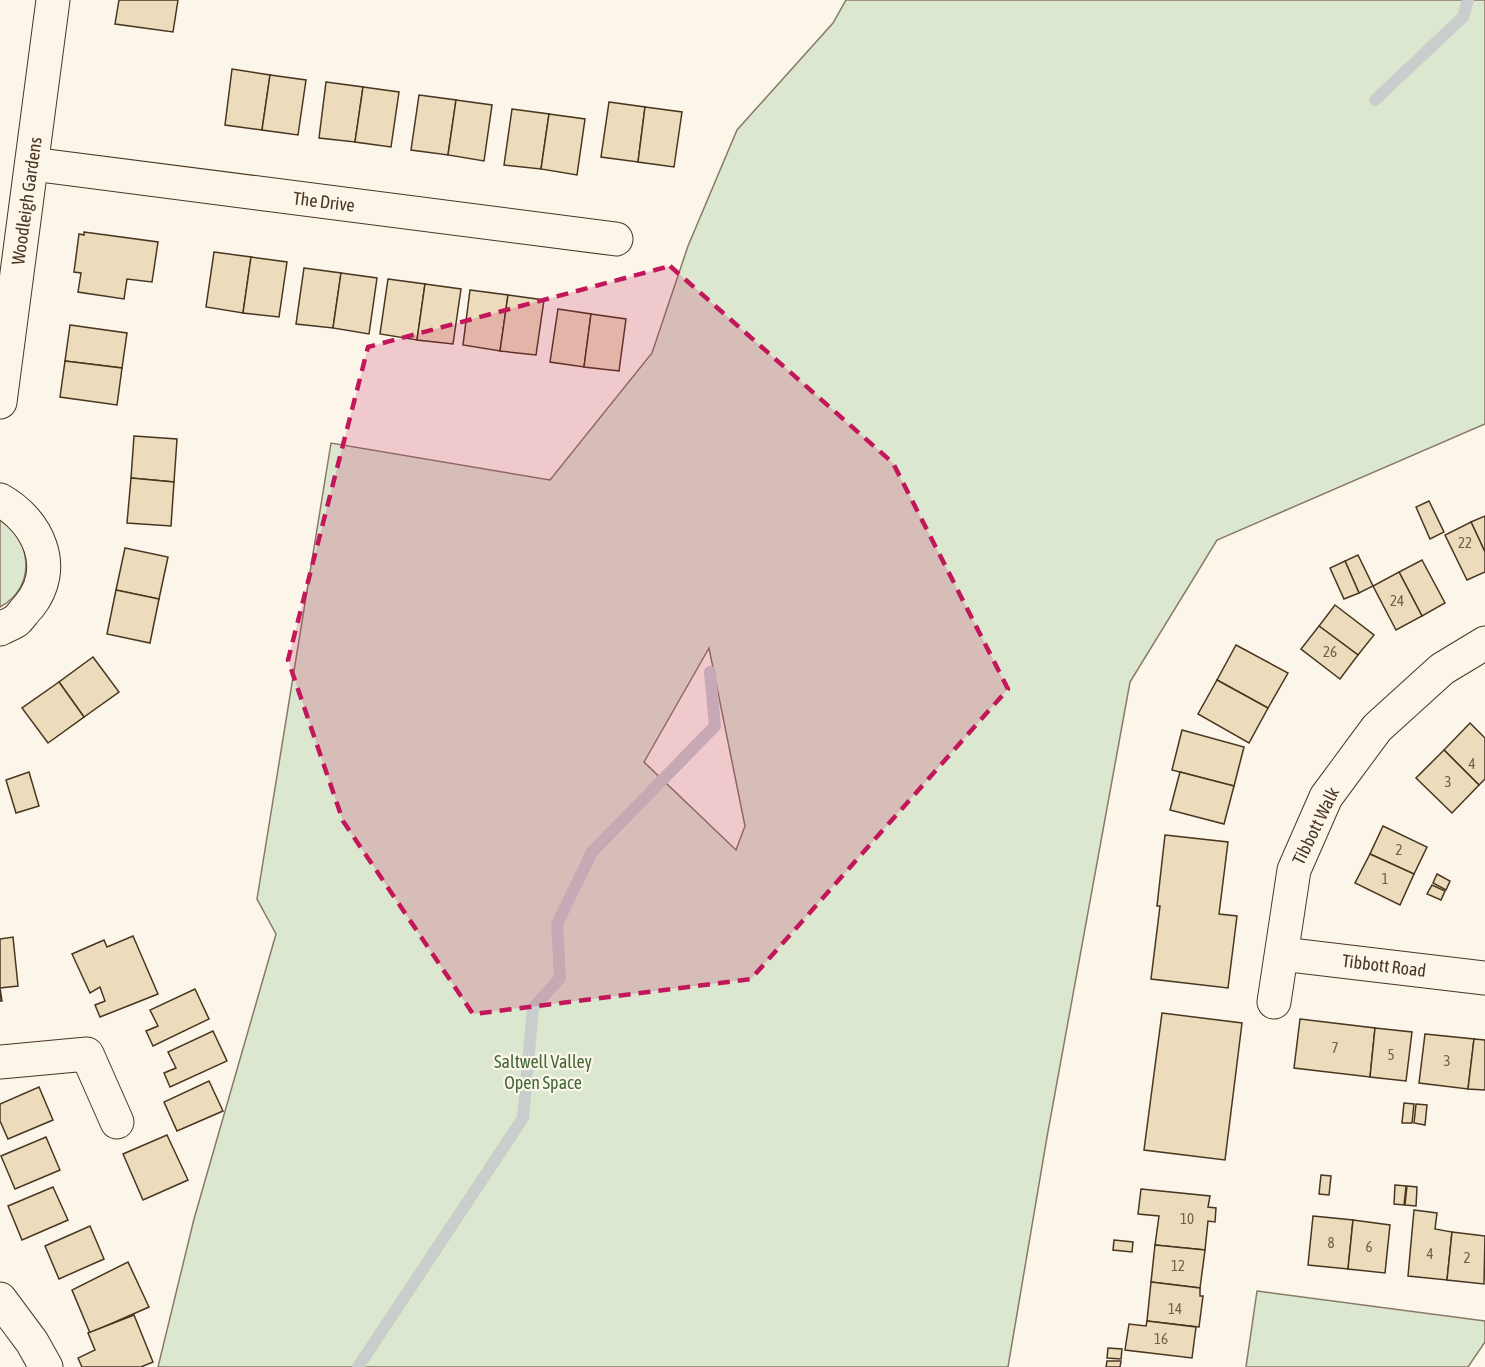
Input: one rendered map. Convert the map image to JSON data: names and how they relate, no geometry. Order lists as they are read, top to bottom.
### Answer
{
  "streets": {
    "street": [
      "Woodleigh Gardens",
      "The Drive",
      "Tibbott Walk",
      "Tibbott Road"
    ]
  },
  "crossings": [
    ["Woodleigh Gardens", "The Drive"],
    ["Tibbott Walk", "Tibbott Road"]
  ],
  "parks": ["Saltwell Valley Open Space"],
  "house_numbers": [
    "22",
    "24",
    "26",
    "4",
    "3",
    "2",
    "1",
    "7",
    "5",
    "3",
    "10",
    "8",
    "6",
    "4",
    "2",
    "12",
    "14",
    "16"
  ]
}
